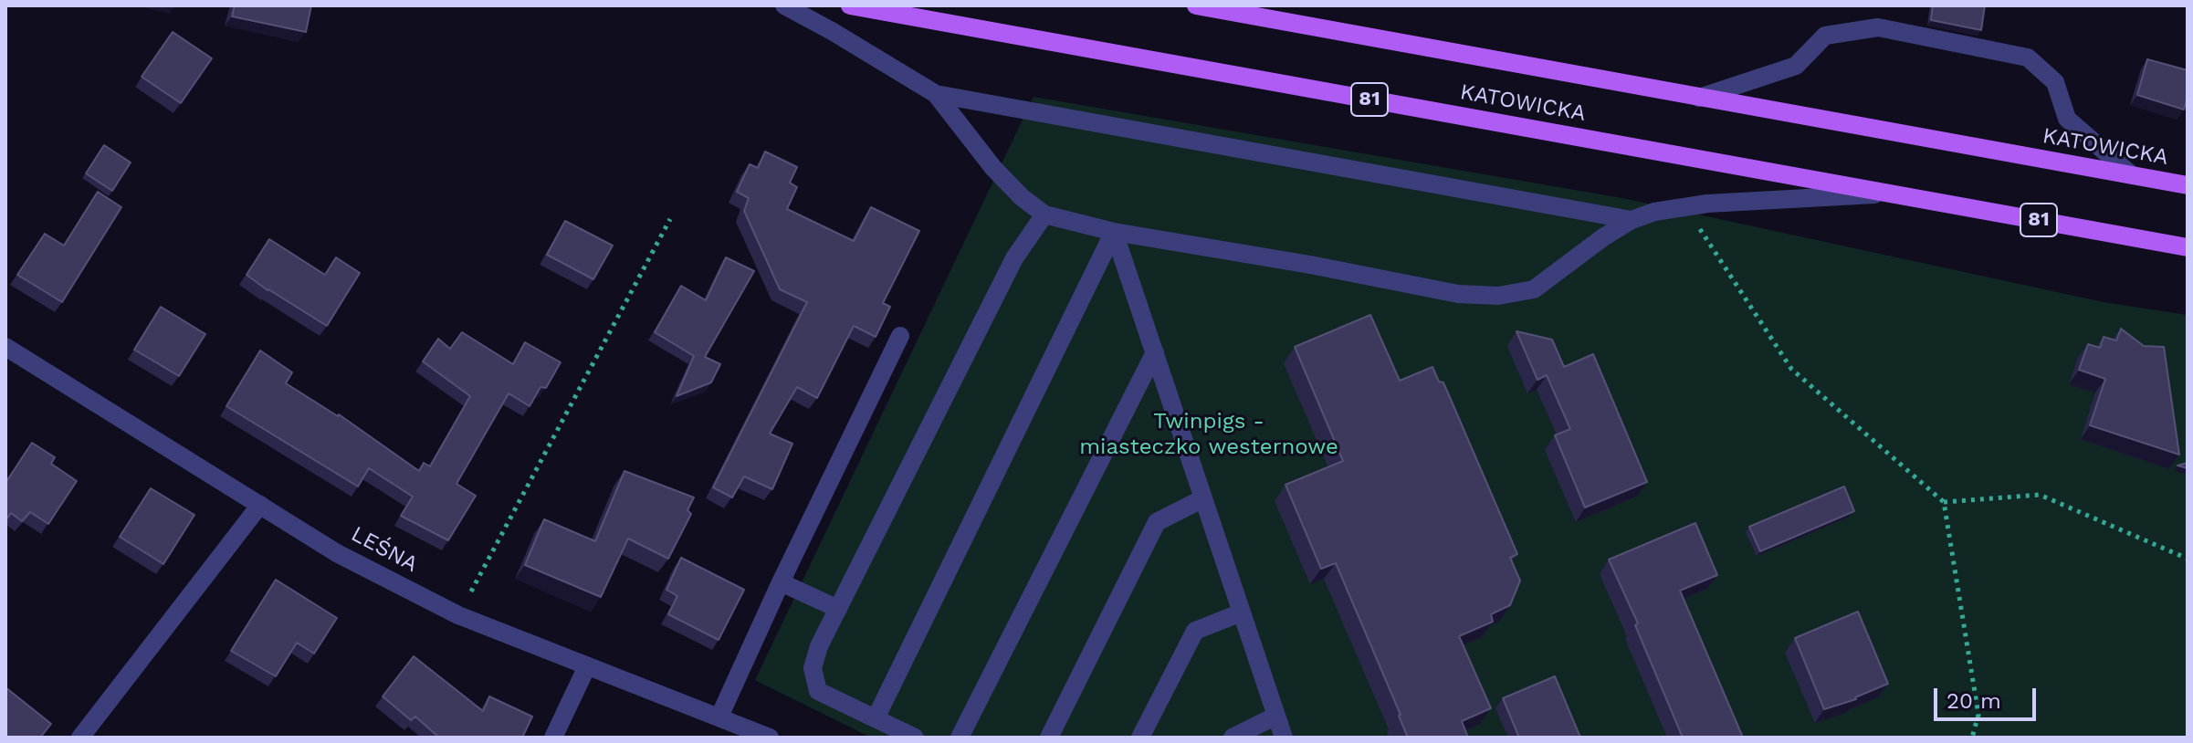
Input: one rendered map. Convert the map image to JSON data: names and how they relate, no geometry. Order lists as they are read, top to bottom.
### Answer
{
  "streets": {
    "main road": ["81", "KATOWICKA"],
    "street": ["LEŚNA"]
  },
  "parks": ["Twinpigs - miasteczko westernowe"],
  "scale_bar": "20 m"
}
